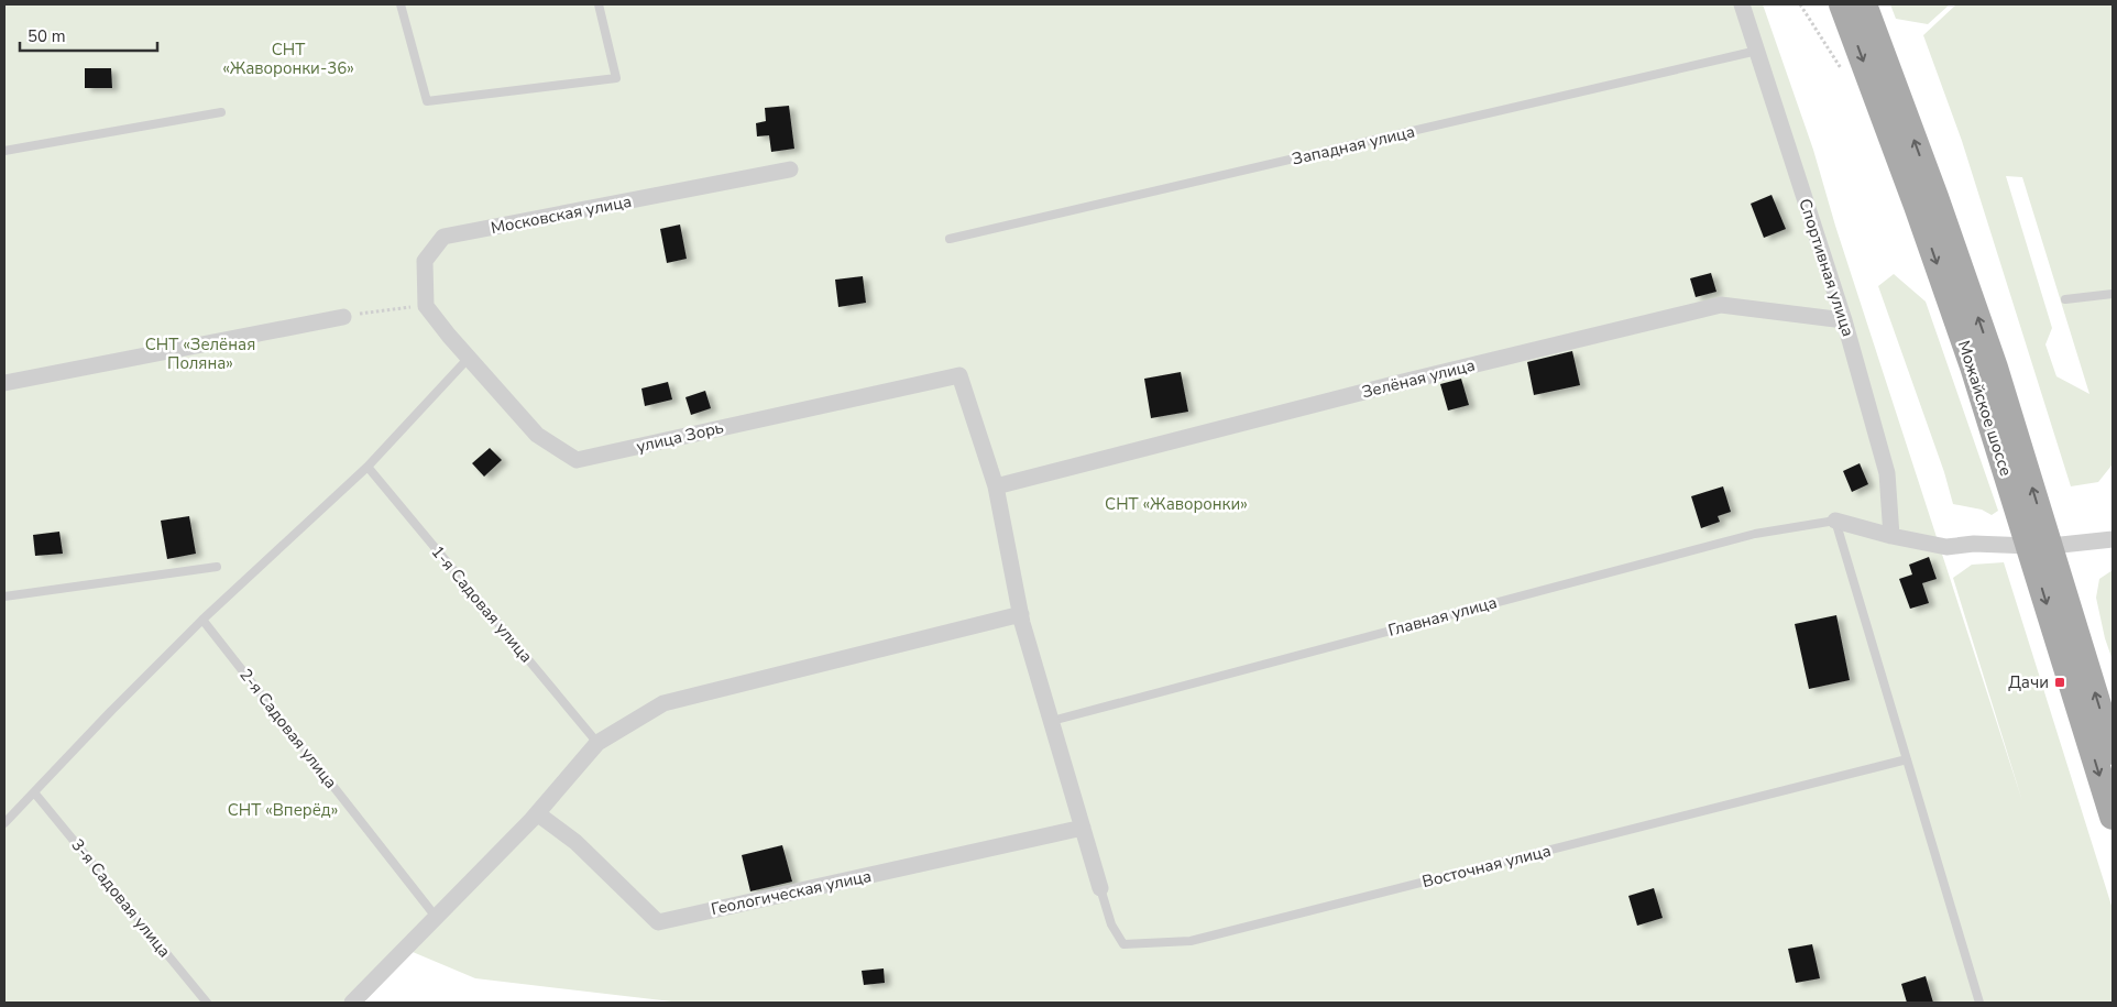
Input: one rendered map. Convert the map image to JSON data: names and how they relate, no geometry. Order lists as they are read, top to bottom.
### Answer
{
  "streets": {
    "main road": ["Можайское шоссе"],
    "street": [
      "Московская улица",
      "Спортивная улица",
      "Зелёная улица",
      "улица Зорь",
      "Геологическая улица"
    ],
    "lane": [
      "Западная улица",
      "1-я Садовая улица",
      "Главная улица",
      "2-я Садовая улица",
      "Восточная улица",
      "3-я Садовая улица"
    ]
  },
  "crossings": [
    ["Западная улица", "Спортивная улица"],
    ["Московская улица", "улица Зорь"],
    ["Спортивная улица", "Зелёная улица"],
    ["Зелёная улица", "улица Зорь"]
  ],
  "parks": [
    "СНТ «Жаворонки-36»",
    "СНТ «Зелёная Поляна»",
    "СНТ «Жаворонки»",
    "СНТ «Вперёд»"
  ],
  "places": {
    "transit": ["Дачи"]
  },
  "scale_bar": "50 m"
}
